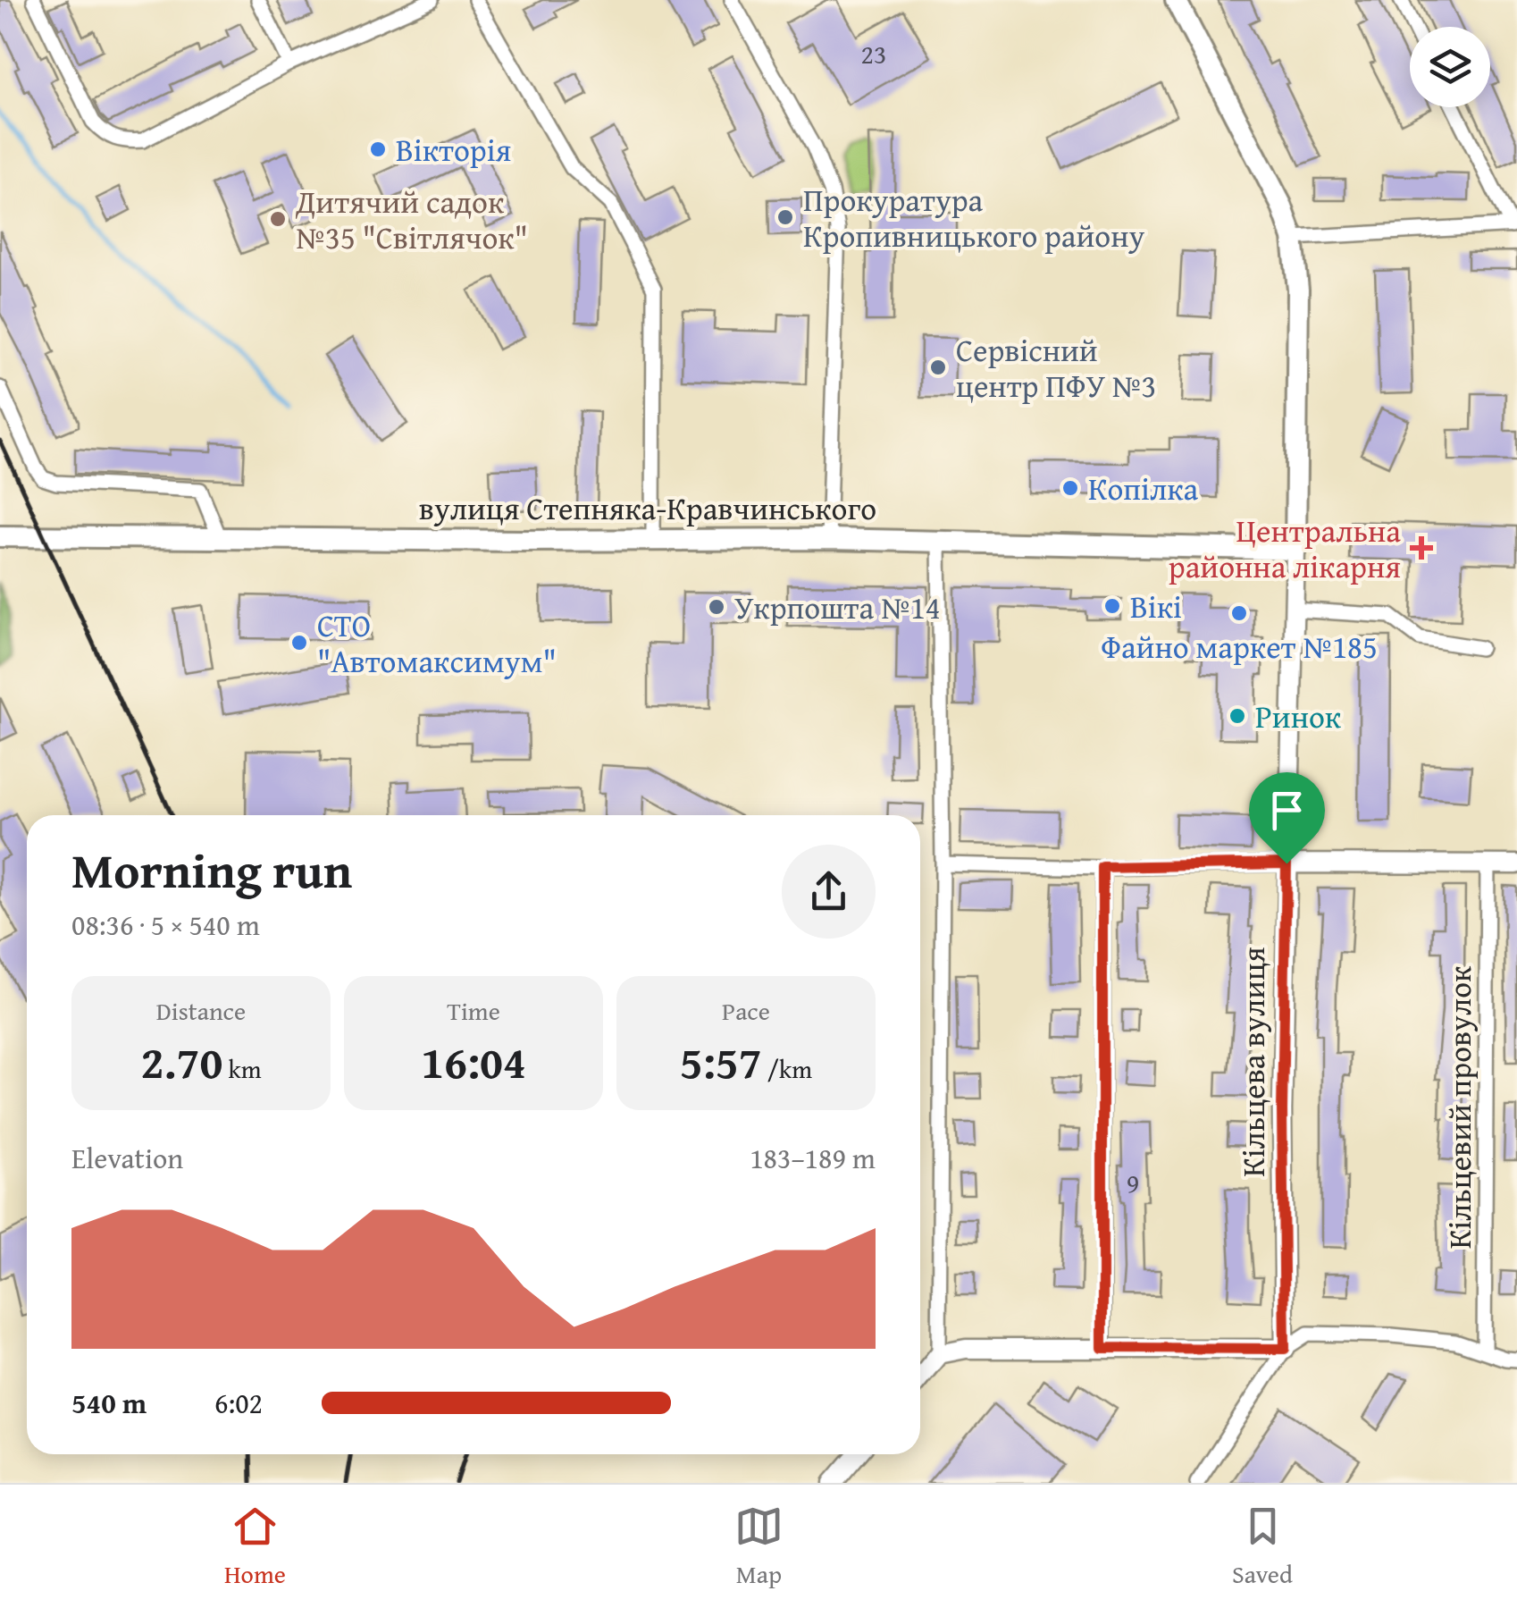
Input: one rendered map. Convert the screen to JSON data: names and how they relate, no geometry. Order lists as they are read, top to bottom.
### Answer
{
  "streets": {
    "main road": ["вулиця Степняка-Кравчинського", "Кільцева вулиця"],
    "street": ["Кільцевий провулок"]
  },
  "crossings": [
    ["вулиця Степняка-Кравчинського", "Кільцева вулиця"]
  ],
  "places": {
    "other": [
      "Вікторія",
      "Прокуратура Кропивницького району",
      "Дитячий садок №35 \"Світлячок\"",
      "Сервісний центр ПФУ №3",
      "Копілка",
      "Вікі",
      "Укрпошта №14",
      "Файно маркет №185",
      "СТО \"Автомаксимум\"",
      "Ринок"
    ],
    "health": ["Центральна районна лікарня"]
  },
  "house_numbers": ["23", "9"],
  "page": {
    "heading": ["Morning run", "08:36 · 5 × 540 m"],
    "stats": [
      ["Distance", "2.70 km"],
      ["Time", "16:04"],
      ["Pace", "5:57 /km"]
    ],
    "chart": ["Elevation", "183–189 m"],
    "list": [
      {
        "name": "540 m",
        "note": "6:02"
      }
    ],
    "tabs": ["Home", "Map", "Saved"]
  }
}
